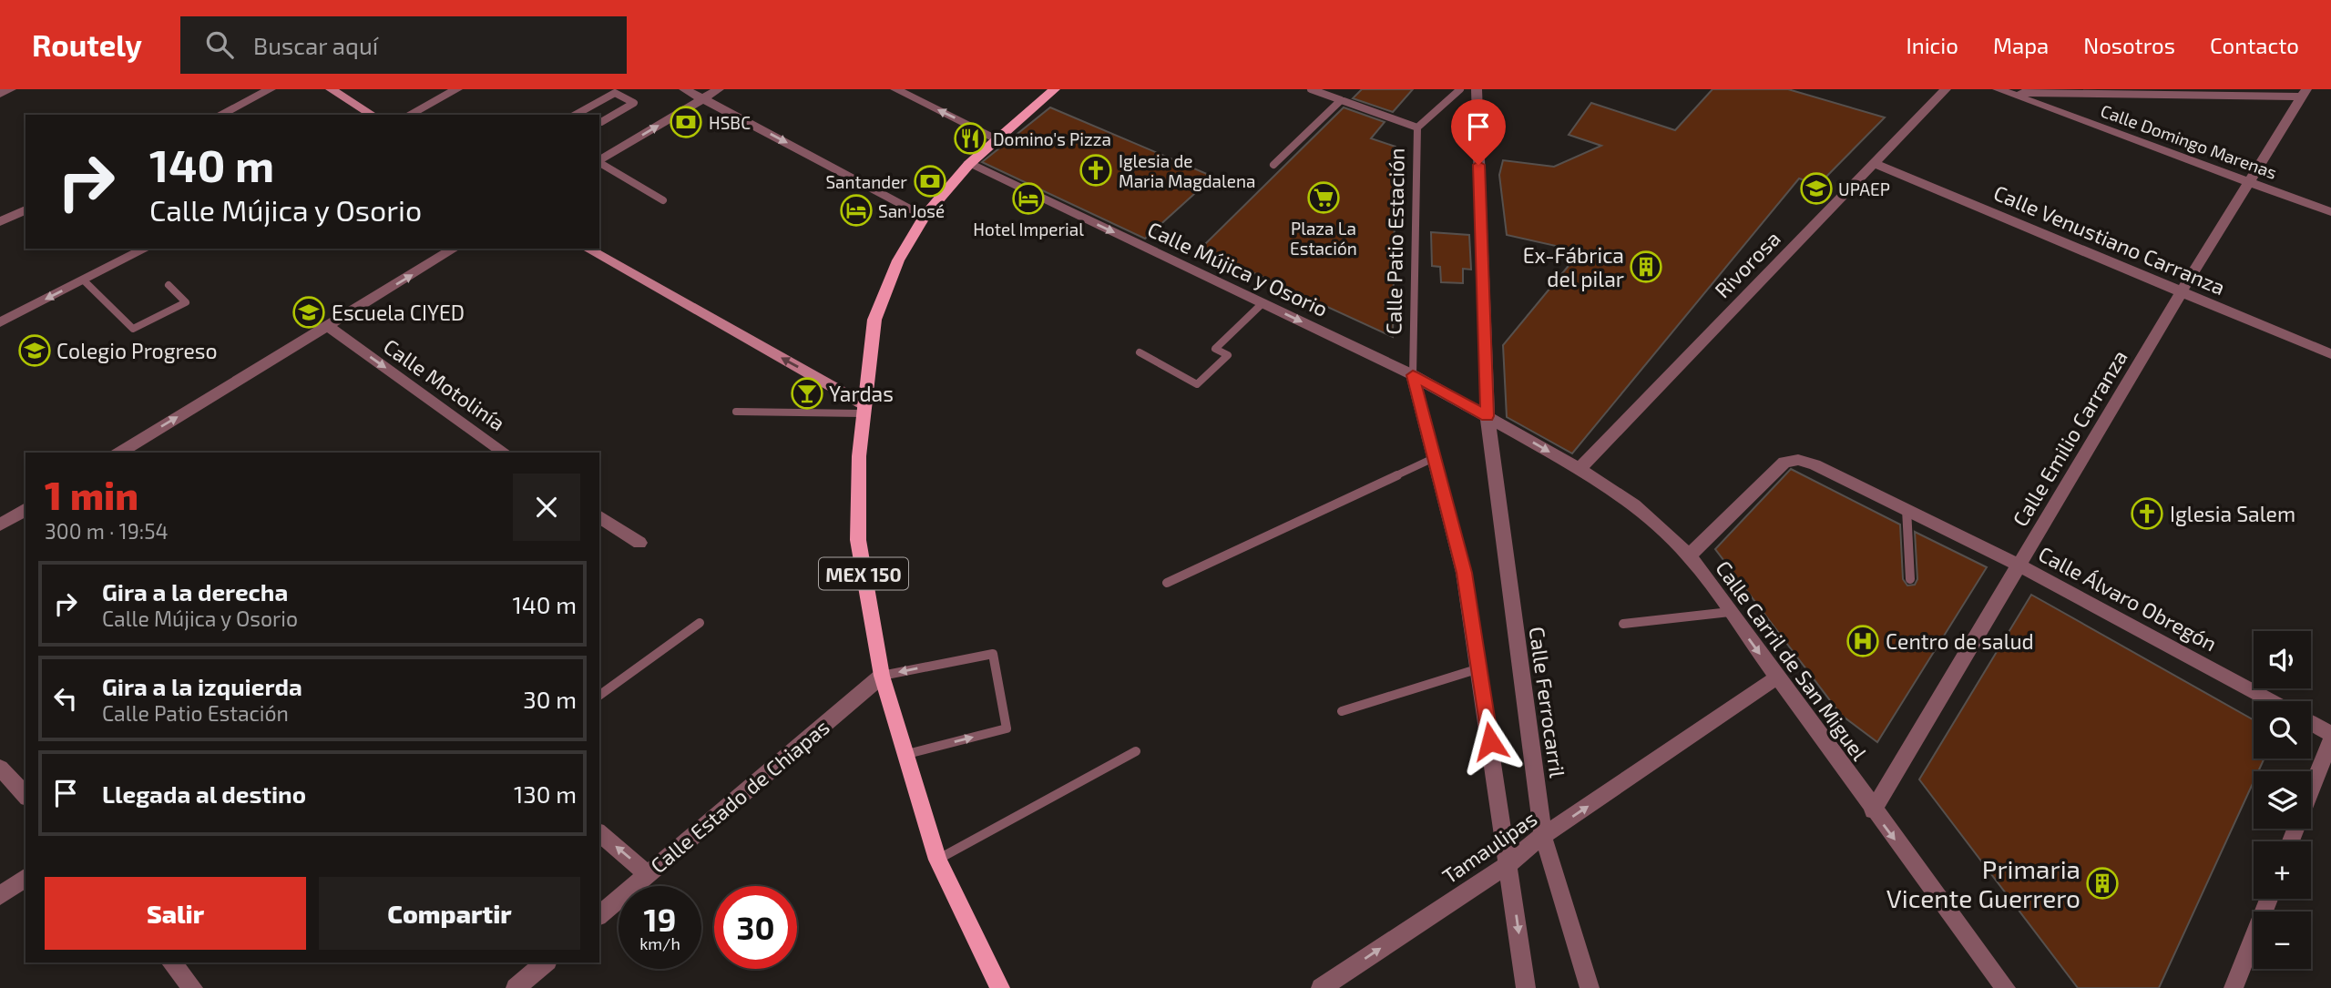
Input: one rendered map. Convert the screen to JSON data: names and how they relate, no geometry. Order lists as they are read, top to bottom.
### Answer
{
  "streets": {
    "main road": ["MEX 150"],
    "street": [
      "Calle Domingo Marenas",
      "Calle Venustiano Carranza",
      "Rivorosa",
      "Calle Mújica y Osorio",
      "Calle Motolinía",
      "Calle Emilio Carranza",
      "Calle Álvaro Obregón",
      "Calle Carril de San Miguel",
      "Calle Ferrocarril",
      "Calle Estado de Chiapas",
      "Tamaulipas"
    ],
    "lane": ["Calle Patio Estación"]
  },
  "crossings": [
    ["Calle Domingo Marenas", "Calle Emilio Carranza"],
    ["Calle Venustiano Carranza", "Rivorosa"],
    ["Calle Venustiano Carranza", "Calle Emilio Carranza"],
    ["Calle Patio Estación", "Calle Mújica y Osorio"],
    ["Rivorosa", "Calle Carril de San Miguel"],
    ["Calle Mújica y Osorio", "MEX 150"],
    ["Calle Mújica y Osorio", "Calle Carril de San Miguel"],
    ["Calle Mújica y Osorio", "Calle Ferrocarril"],
    ["Calle Emilio Carranza", "Calle Álvaro Obregón"],
    ["Calle Emilio Carranza", "Calle Carril de San Miguel"],
    ["MEX 150", "Calle Estado de Chiapas"],
    ["Calle Álvaro Obregón", "Calle Carril de San Miguel"],
    ["Calle Carril de San Miguel", "Calle Ferrocarril"],
    ["Calle Carril de San Miguel", "Tamaulipas"],
    ["Calle Ferrocarril", "Tamaulipas"]
  ],
  "one_way": [
    "Calle Mújica y Osorio",
    "Calle Motolinía",
    "Calle Carril de San Miguel",
    "Tamaulipas"
  ],
  "places": {
    "bank": ["HSBC", "Santander"],
    "restaurant": ["Domino's Pizza"],
    "church": ["Iglesia de Maria Magdalena", "Iglesia Salem"],
    "school or university": ["UPAEP", "Escuela CIYED", "Colegio Progreso"],
    "supermarket": ["Plaza La Estación"],
    "hotel": ["Hotel Imperial", "San José"],
    "building": ["Ex-Fábrica del pilar", "Primaria Vicente Guerrero"],
    "bar": ["Yardas"],
    "hospital": ["Centro de salud"]
  },
  "page": {
    "header": "Routely",
    "search": "Buscar aquí",
    "nav": [
      "Inicio",
      "Mapa",
      "Nosotros",
      "Contacto"
    ],
    "turn": ["140 m", "Calle Mújica y Osorio"],
    "heading": ["1 min", "300 m · 19:54"],
    "list": [
      {
        "name": "Gira a la derecha",
        "note": "Calle Mújica y Osorio",
        "value": "140 m"
      },
      {
        "name": "Gira a la izquierda",
        "note": "Calle Patio Estación",
        "value": "30 m"
      },
      {
        "name": "Llegada al destino",
        "value": "130 m"
      }
    ],
    "map_buttons": ["+", "−"],
    "buttons": ["Salir", "Compartir"],
    "speed": "19 km/h",
    "limit": "30"
  }
}
